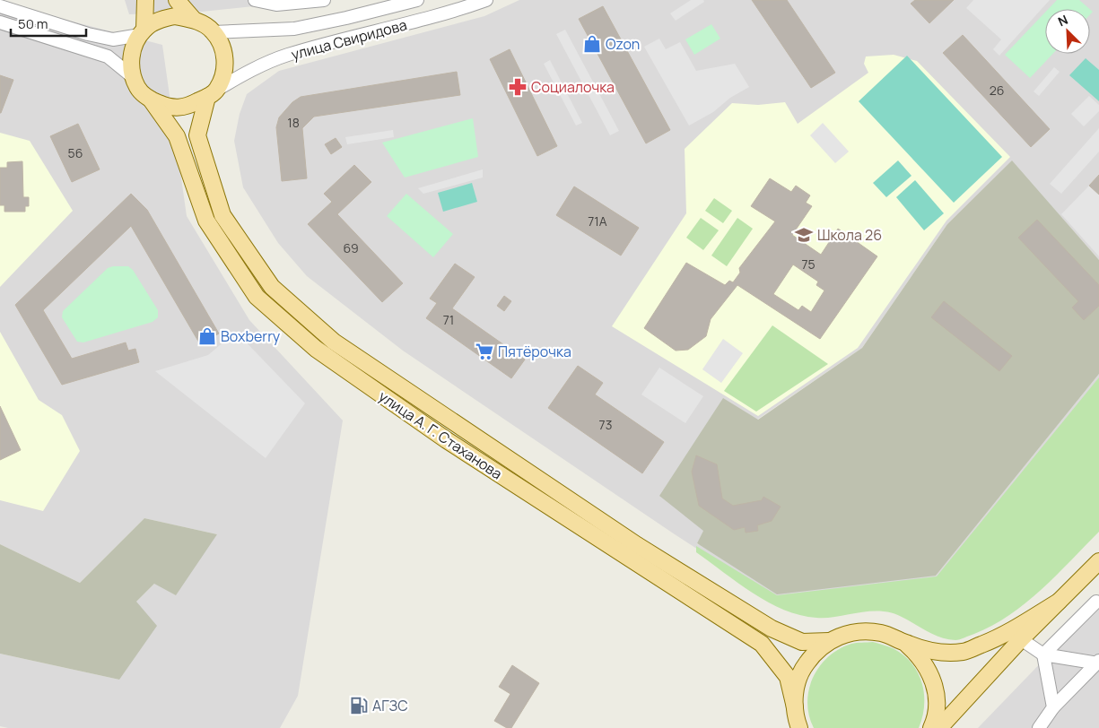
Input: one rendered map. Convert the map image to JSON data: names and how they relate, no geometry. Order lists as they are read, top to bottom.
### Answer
{
  "streets": {
    "main road": ["улица А. Г. Стаханова"],
    "street": ["улица Свиридова"]
  },
  "crossings": [
    ["улица Свиридова", "улица А. Г. Стаханова"]
  ],
  "places": {
    "shop": ["Ozon", "Boxberry"],
    "pharmacy": ["Социалочка"],
    "school or university": ["Школа 26"],
    "supermarket": ["Пятёрочка"],
    "fuel station": ["АГЗС"]
  },
  "house_numbers": [
    "26",
    "18",
    "56",
    "71А",
    "69",
    "75",
    "71",
    "73"
  ],
  "scale_bar": "50 m",
  "north": "top left"
}
